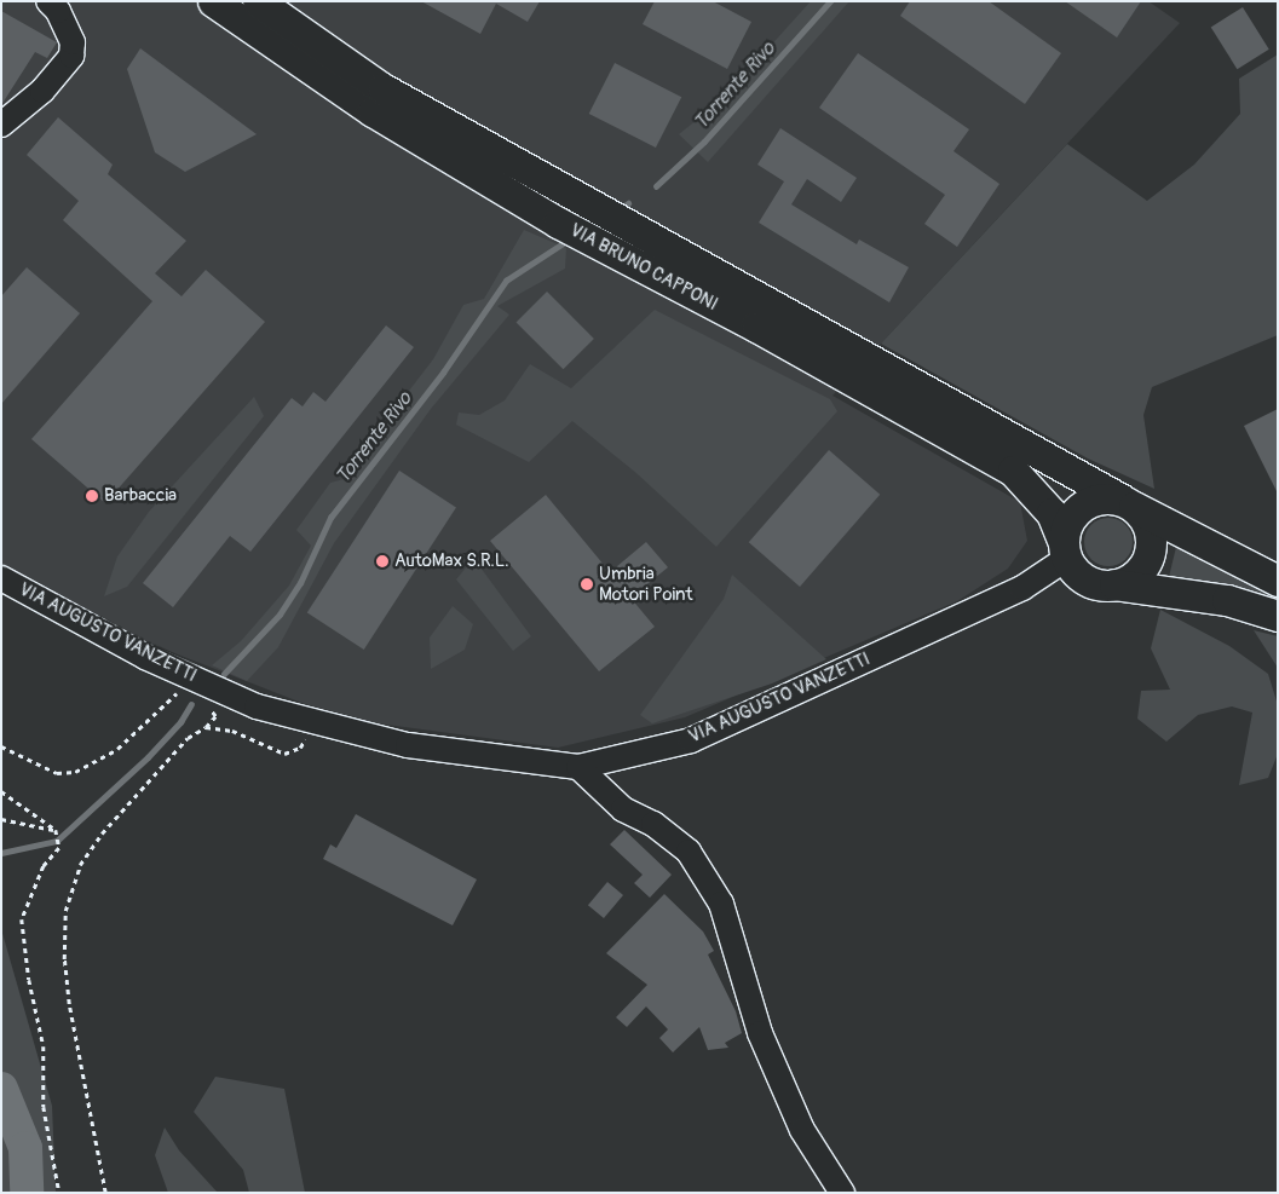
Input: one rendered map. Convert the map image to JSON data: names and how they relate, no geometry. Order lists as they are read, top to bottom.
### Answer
{
  "streets": {
    "main road": ["VIA BRUNO CAPPONI"],
    "street": ["VIA AUGUSTO VANZETTI"]
  },
  "crossings": [
    ["VIA BRUNO CAPPONI", "VIA AUGUSTO VANZETTI"]
  ],
  "water": ["Torrente Rivo"],
  "places": ["Barbaccia", "AutoMax S.R.L.", "Umbria Motori Point"]
}
